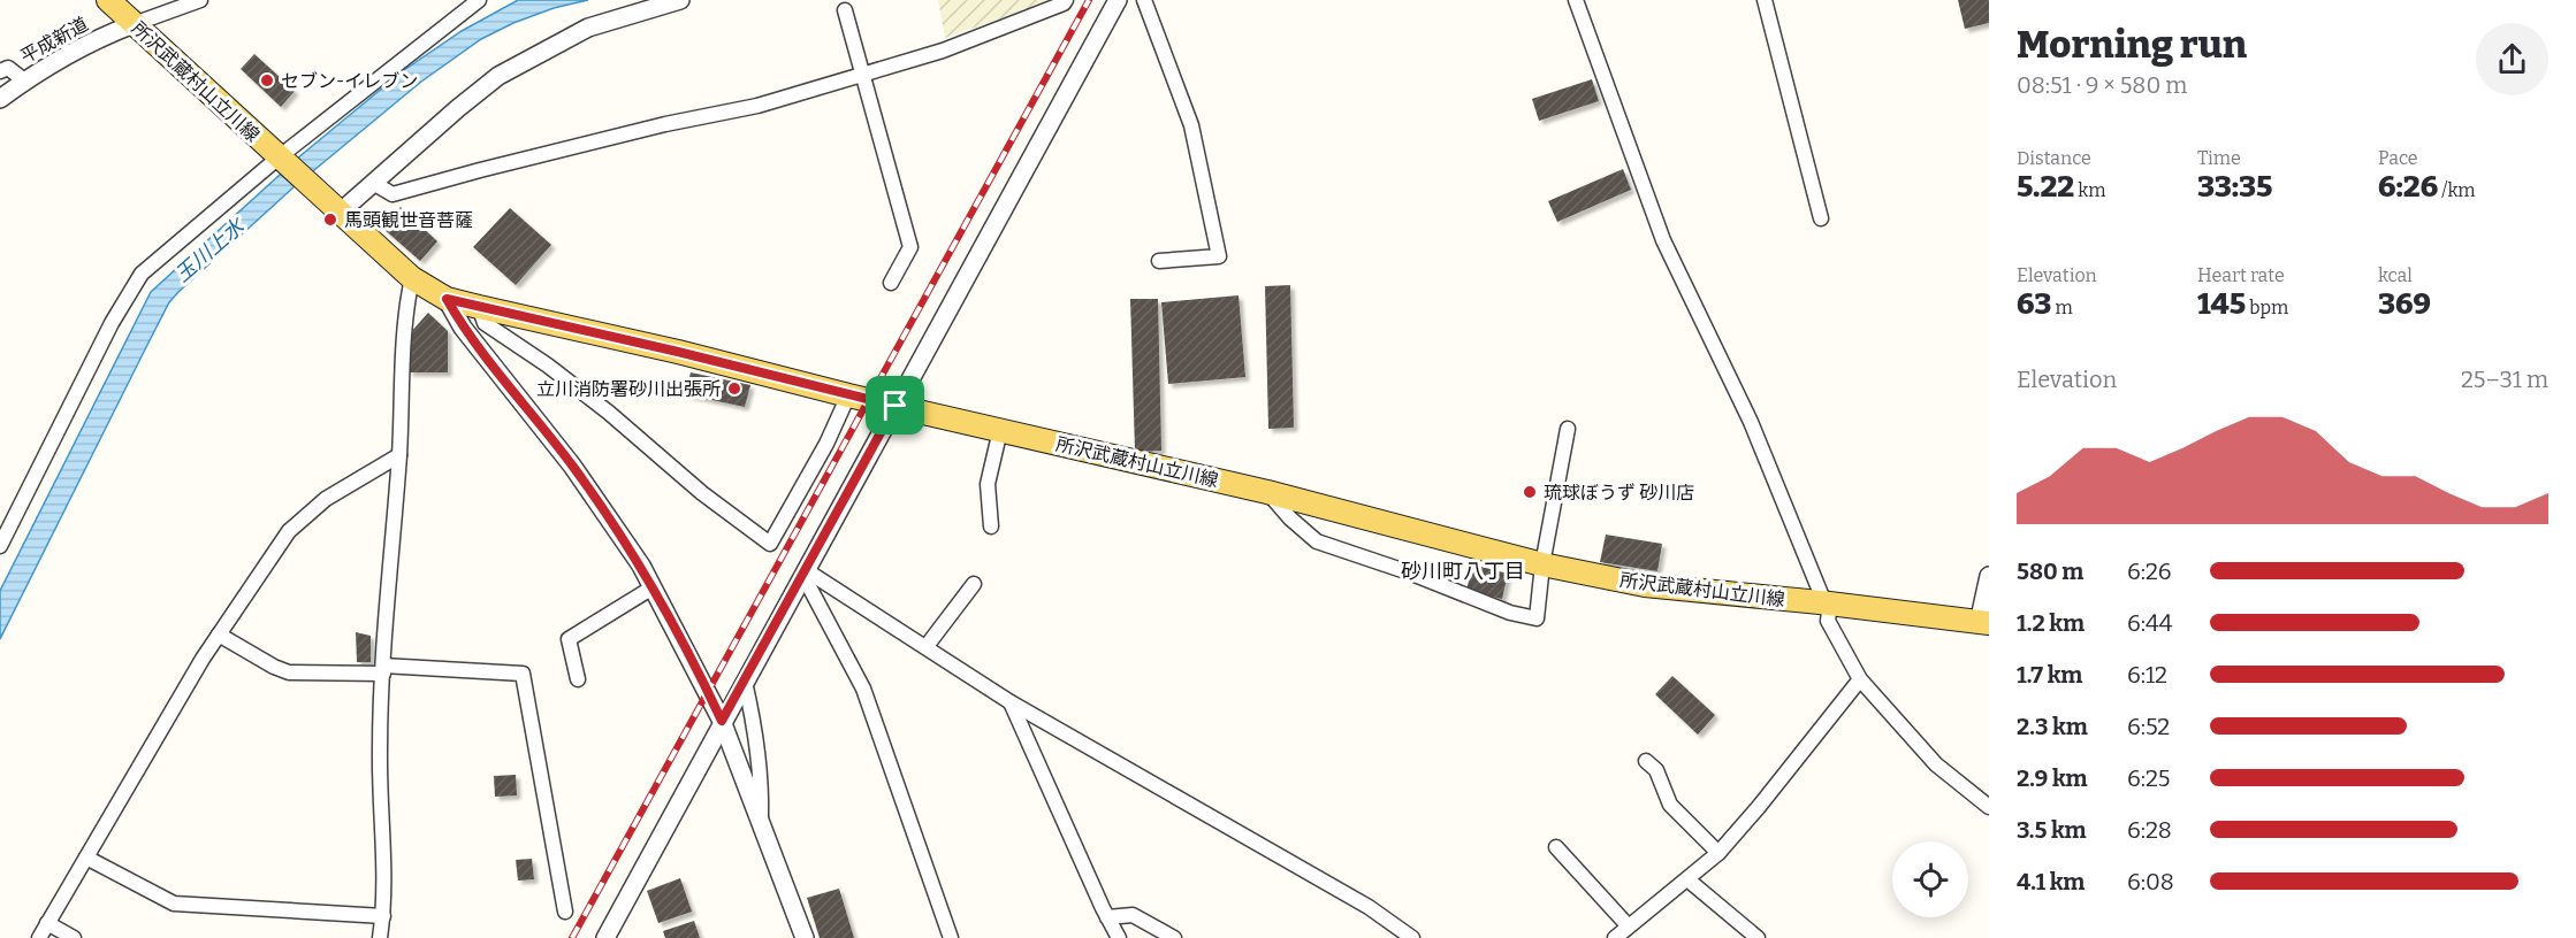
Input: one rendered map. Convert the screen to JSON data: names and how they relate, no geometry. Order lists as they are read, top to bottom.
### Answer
{
  "streets": {
    "main road": ["所沢武蔵村山立川線"],
    "street": ["平成新道"]
  },
  "crossings": [
    ["平成新道", "所沢武蔵村山立川線"]
  ],
  "districts": ["砂川町八丁目"],
  "water": ["玉川上水"],
  "places": [
    "セブン-イレブン",
    "馬頭観世音菩薩",
    "立川消防署砂川出張所",
    "琉球ぼうず 砂川店"
  ],
  "page": {
    "heading": ["Morning run", "08:51 · 9 × 580 m"],
    "stats": [
      ["Distance", "5.22 km"],
      ["Time", "33:35"],
      ["Pace", "6:26 /km"],
      ["Elevation", "63 m"],
      ["Heart rate", "145 bpm"],
      ["kcal", "369"]
    ],
    "chart": ["Elevation", "25–31 m"],
    "list": [
      {
        "name": "580 m",
        "note": "6:26"
      },
      {
        "name": "1.2 km",
        "note": "6:44"
      },
      {
        "name": "1.7 km",
        "note": "6:12"
      },
      {
        "name": "2.3 km",
        "note": "6:52"
      },
      {
        "name": "2.9 km",
        "note": "6:25"
      },
      {
        "name": "3.5 km",
        "note": "6:28"
      },
      {
        "name": "4.1 km",
        "note": "6:08"
      }
    ]
  }
}
